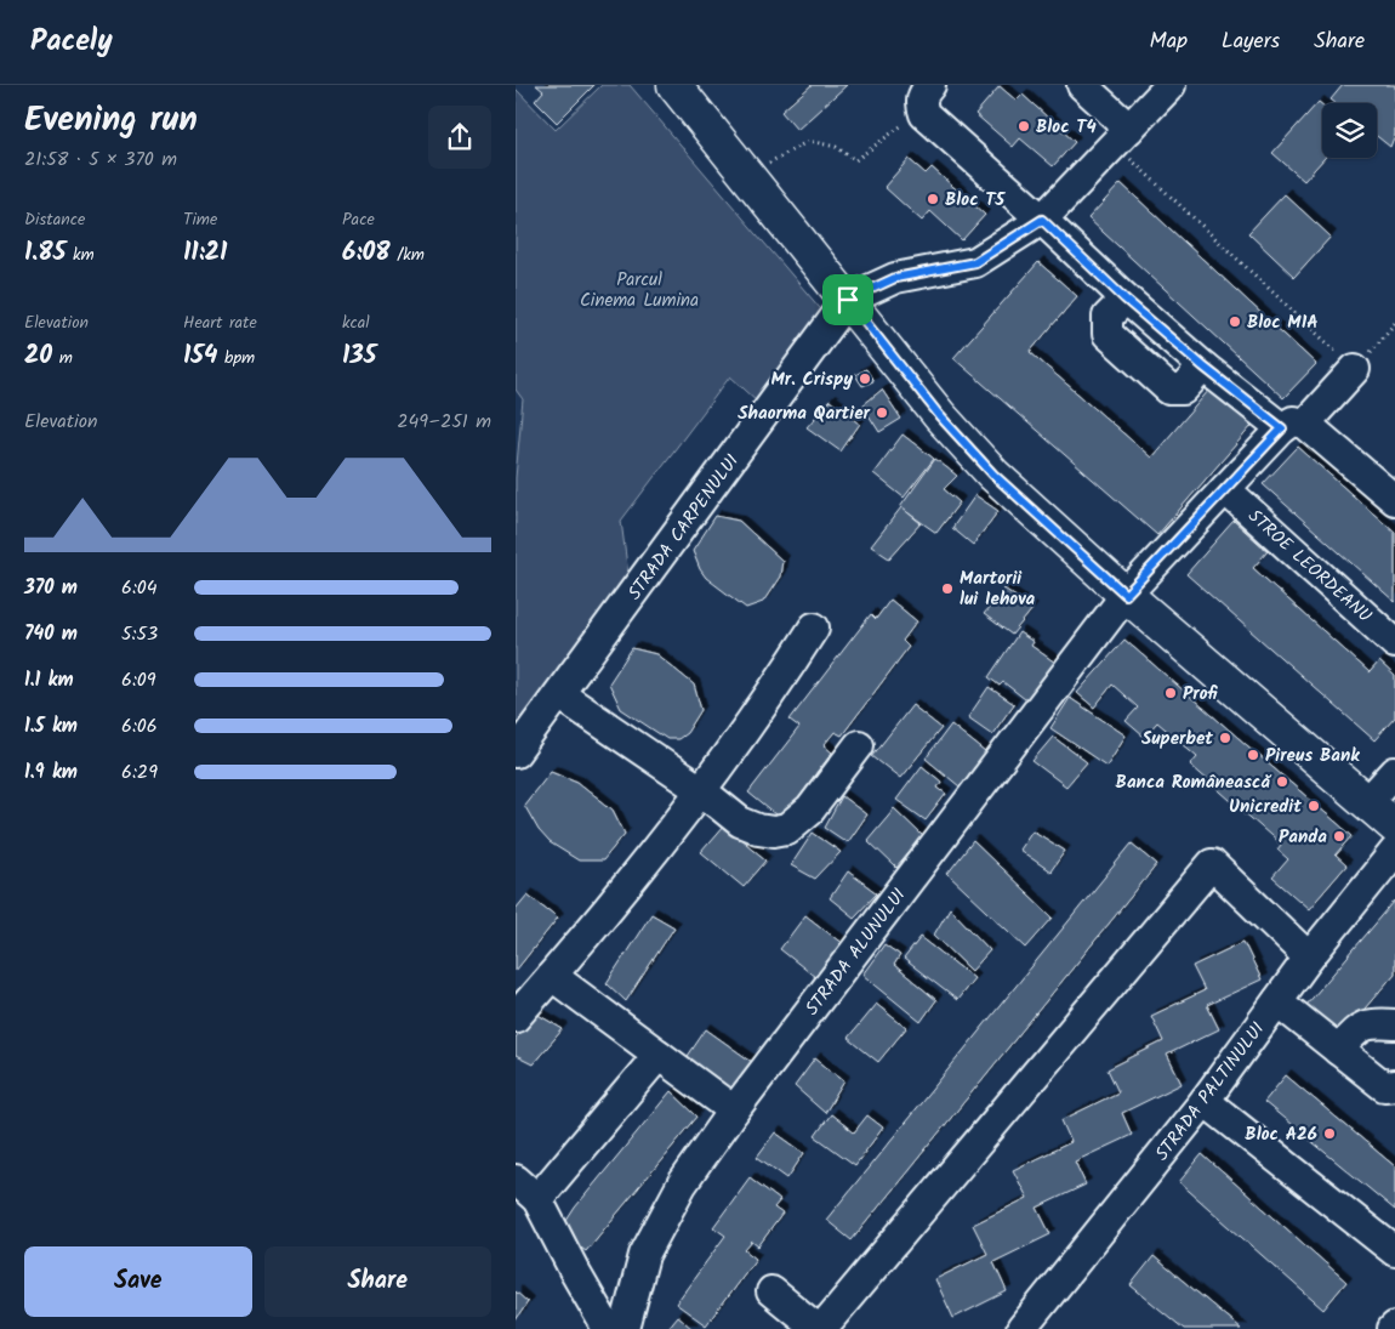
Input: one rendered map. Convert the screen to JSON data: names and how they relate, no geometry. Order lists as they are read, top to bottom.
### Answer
{
  "streets": {
    "street": [
      "STRADA CARPENULUI",
      "STROE LEORDEANU",
      "STRADA ALUNULUI",
      "STRADA PALTINULUI"
    ]
  },
  "crossings": [
    ["STROE LEORDEANU", "STRADA ALUNULUI"]
  ],
  "parks": ["Parcul Cinema Lumina"],
  "places": [
    "Bloc T4",
    "Bloc T5",
    "Bloc M1A",
    "Mr. Crispy",
    "Shaorma Qartier",
    "Martorii lui Iehova",
    "Profi",
    "Superbet",
    "Pireus Bank",
    "Banca Românească",
    "Unicredit",
    "Panda",
    "Bloc A26"
  ],
  "page": {
    "header": "Pacely",
    "nav": ["Map", "Layers", "Share"],
    "heading": ["Evening run", "21:58 · 5 × 370 m"],
    "stats": [
      ["Distance", "1.85 km"],
      ["Time", "11:21"],
      ["Pace", "6:08 /km"],
      ["Elevation", "20 m"],
      ["Heart rate", "154 bpm"],
      ["kcal", "135"]
    ],
    "chart": ["Elevation", "249–251 m"],
    "list": [
      {
        "name": "370 m",
        "note": "6:04"
      },
      {
        "name": "740 m",
        "note": "5:53"
      },
      {
        "name": "1.1 km",
        "note": "6:09"
      },
      {
        "name": "1.5 km",
        "note": "6:06"
      },
      {
        "name": "1.9 km",
        "note": "6:29"
      }
    ],
    "buttons": ["Save", "Share"]
  }
}
